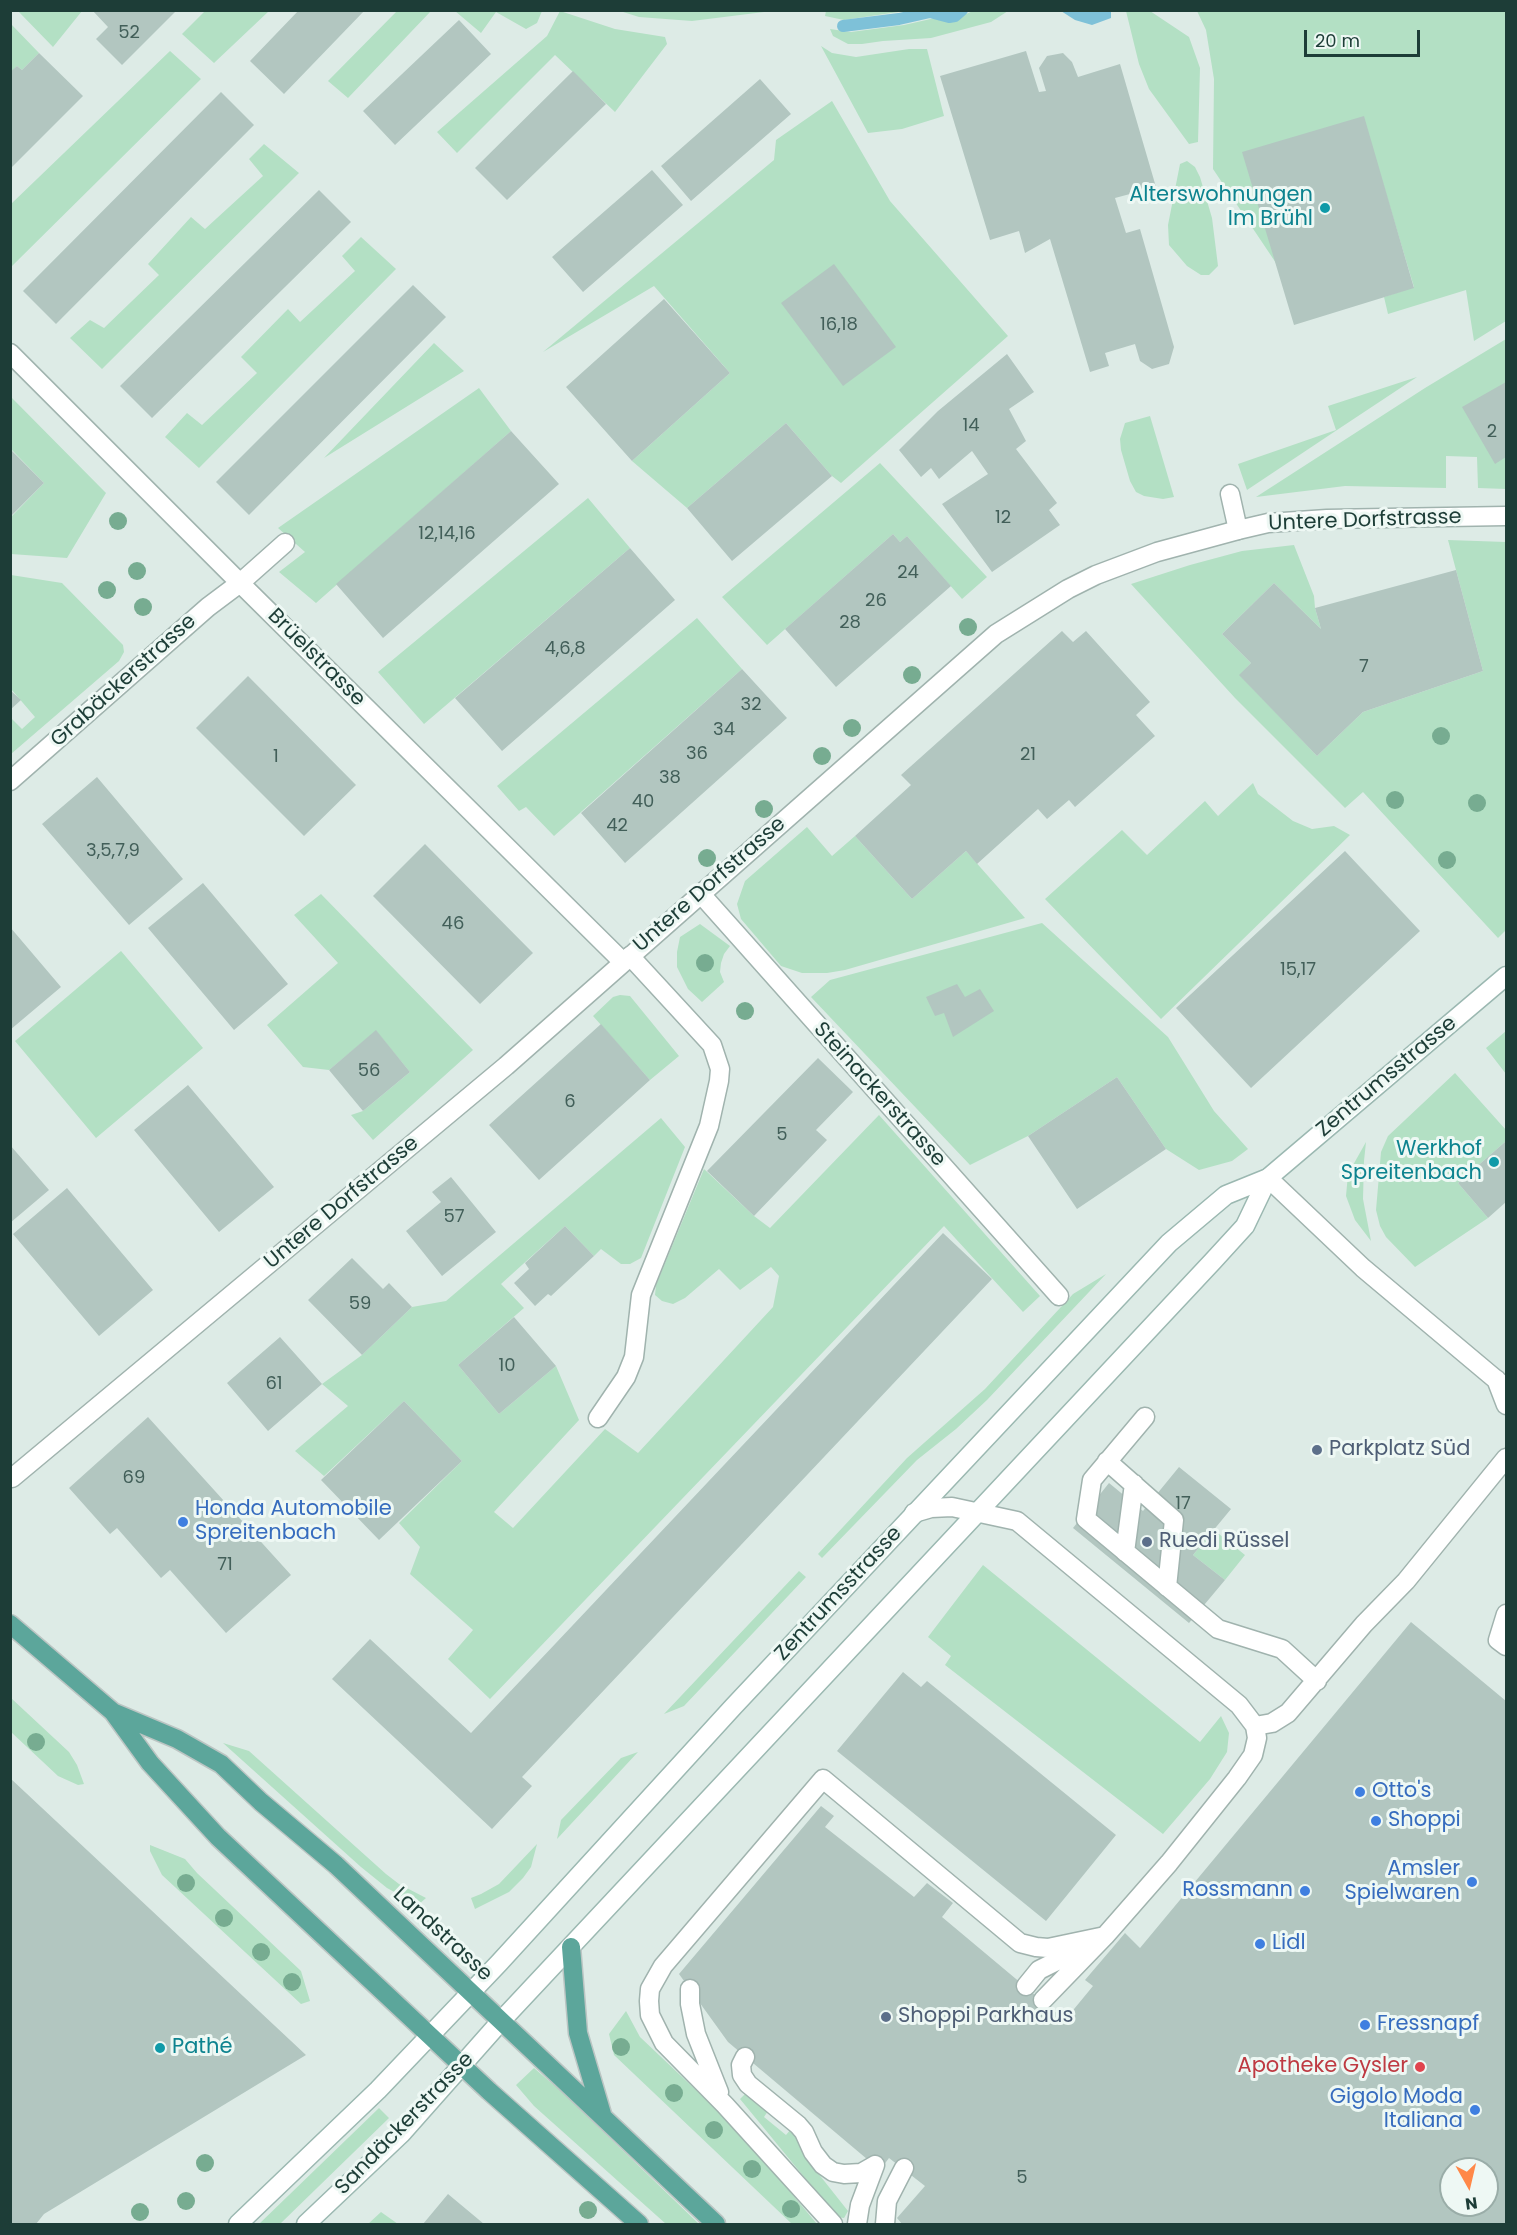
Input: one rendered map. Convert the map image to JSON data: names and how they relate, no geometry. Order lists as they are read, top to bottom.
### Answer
{
  "streets": {
    "main road": ["Landstrasse"],
    "street": [
      "Untere Dorfstrasse",
      "Brüelstrasse",
      "Grabäckerstrasse",
      "Zentrumsstrasse",
      "Steinackerstrasse",
      "Sandäckerstrasse"
    ]
  },
  "crossings": [
    ["Untere Dorfstrasse", "Brüelstrasse"],
    ["Untere Dorfstrasse", "Steinackerstrasse"],
    ["Brüelstrasse", "Grabäckerstrasse"],
    ["Zentrumsstrasse", "Landstrasse"],
    ["Zentrumsstrasse", "Sandäckerstrasse"],
    ["Landstrasse", "Sandäckerstrasse"]
  ],
  "places": [
    "Alterswohnungen Im Brühl",
    "Werkhof Spreitenbach",
    "Parkplatz Süd",
    "Honda Automobile Spreitenbach",
    "Ruedi Rüssel",
    "Otto's",
    "Shoppi",
    "Amsler Spielwaren",
    "Rossmann",
    "Lidl",
    "Shoppi Parkhaus",
    "Fressnapf",
    "Pathé",
    "Apotheke Gysler",
    "Gigolo Moda Italiana"
  ],
  "house_numbers": [
    "52",
    "16,18",
    "14",
    "2",
    "12",
    "12,14,16",
    "24",
    "26",
    "28",
    "4,6,8",
    "7",
    "32",
    "34",
    "36",
    "21",
    "1",
    "38",
    "40",
    "42",
    "3,5,7,9",
    "46",
    "15,17",
    "56",
    "6",
    "5",
    "57",
    "59",
    "10",
    "61",
    "69",
    "17",
    "71",
    "5"
  ],
  "scale_bar": "20 m",
  "north": "bottom"
}
